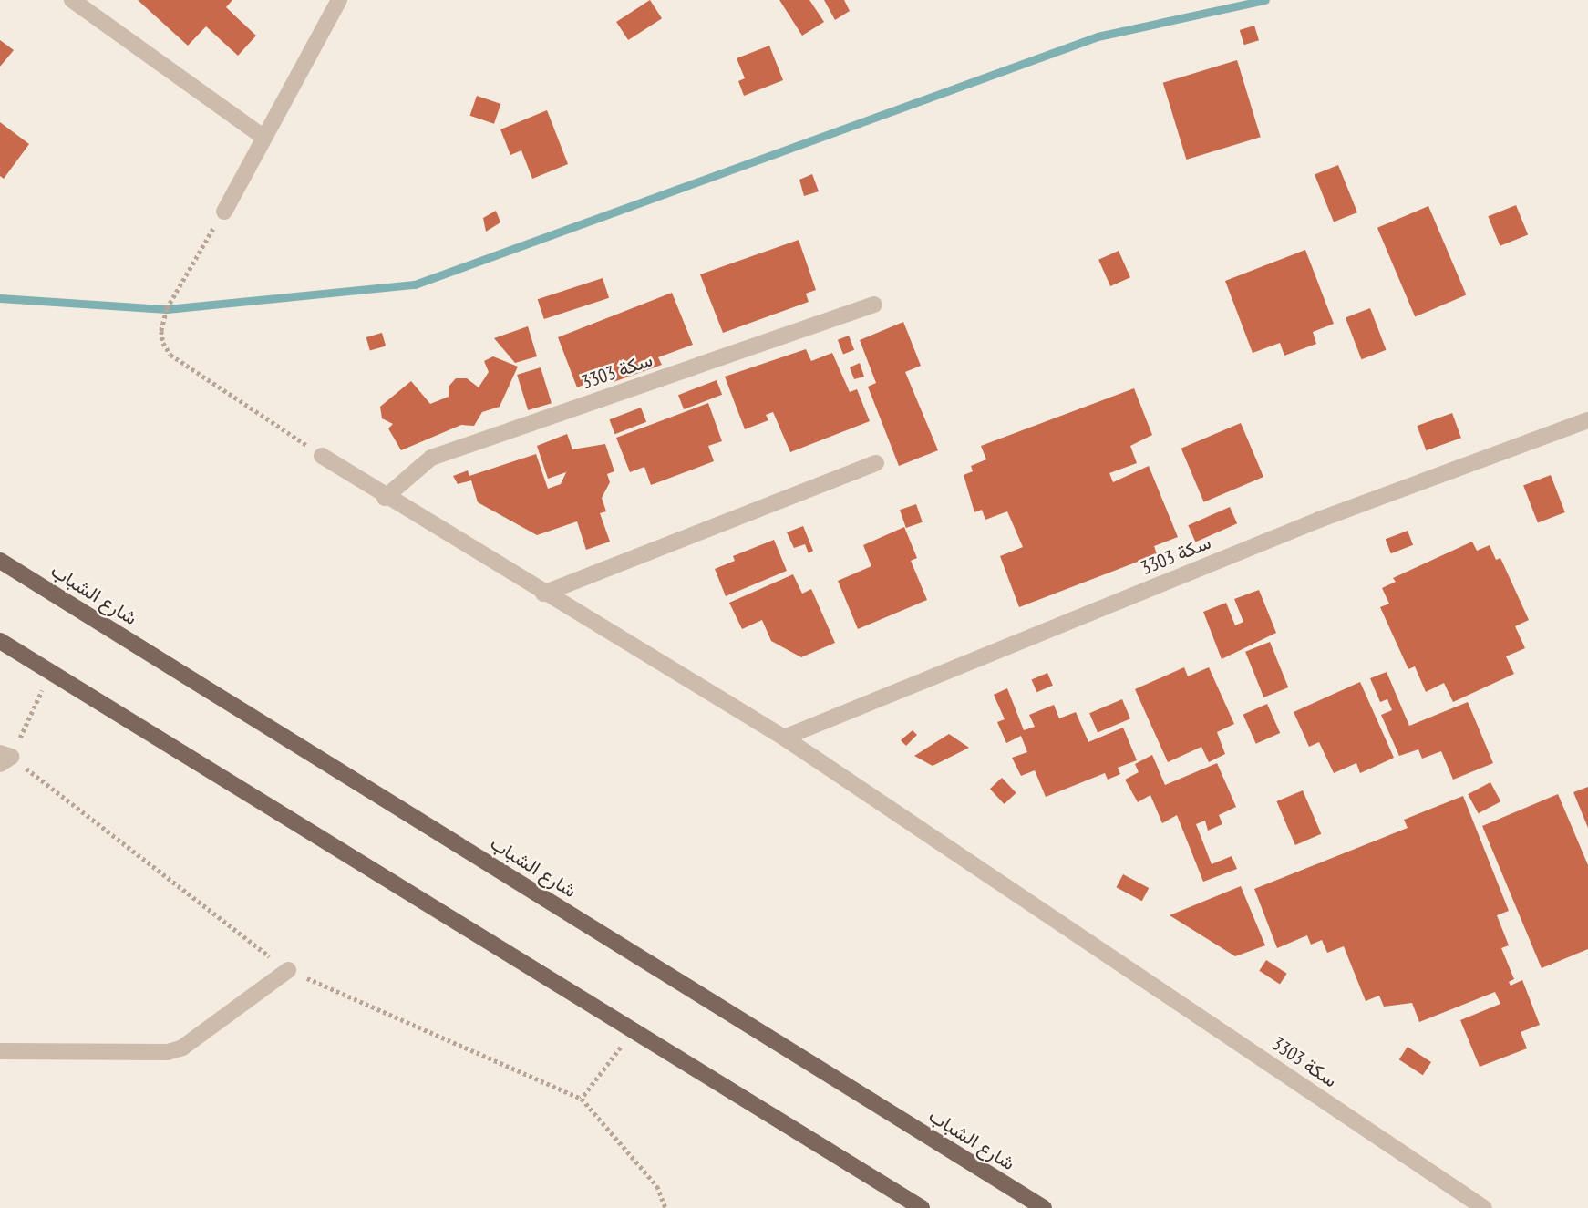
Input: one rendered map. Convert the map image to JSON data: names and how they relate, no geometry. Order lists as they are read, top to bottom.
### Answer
{
  "streets": {
    "main road": ["شارع الشباب"],
    "street": ["سكة 3303"]
  }
}
